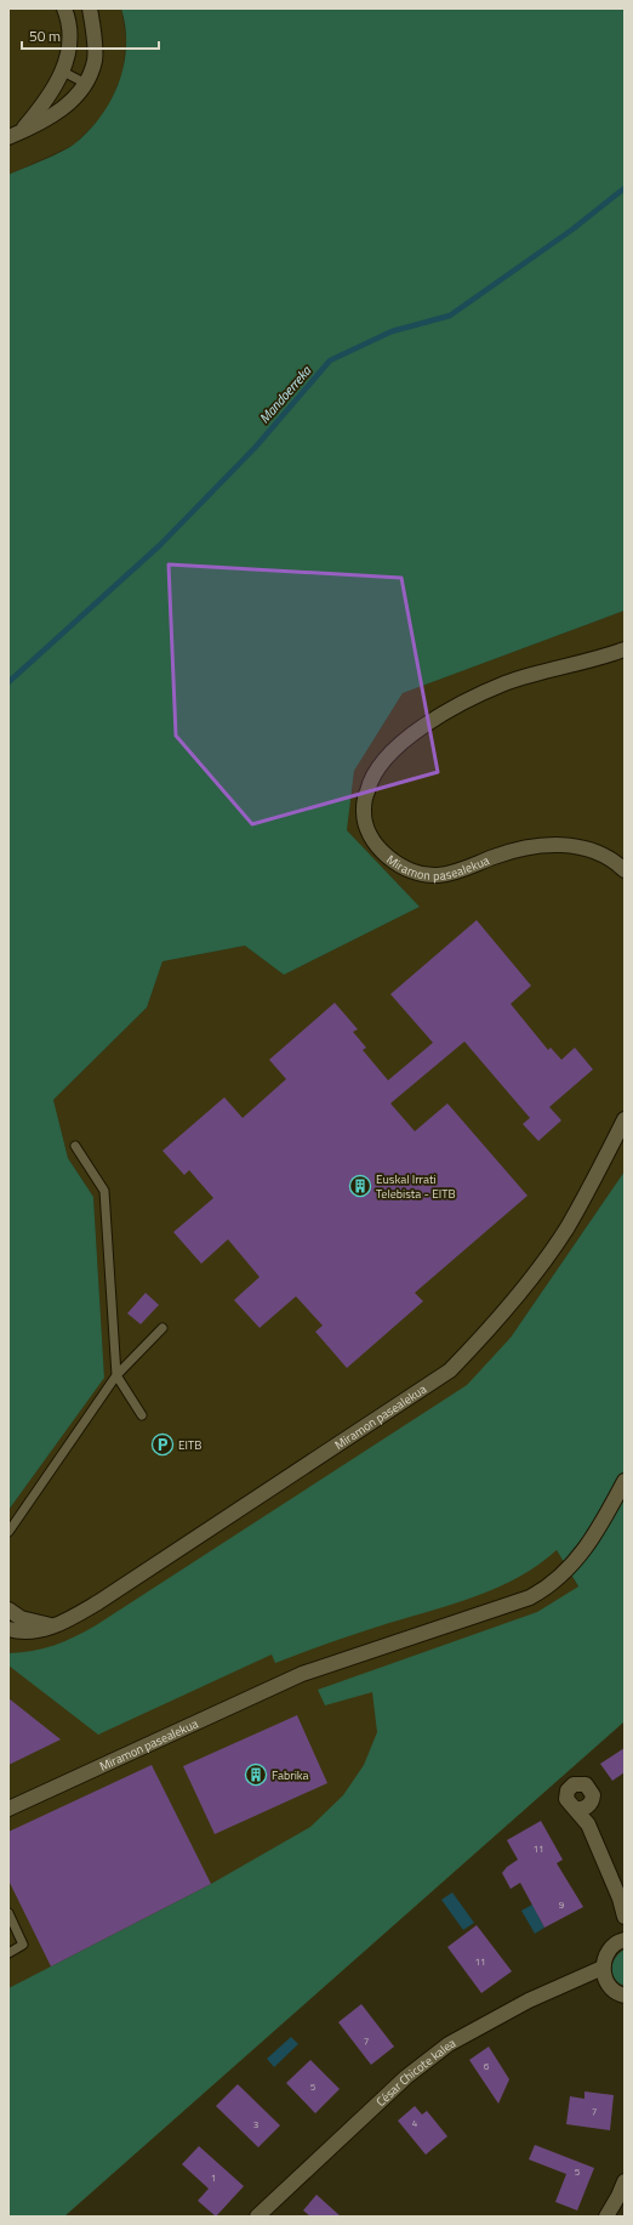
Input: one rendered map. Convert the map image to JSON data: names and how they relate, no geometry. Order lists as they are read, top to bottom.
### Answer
{
  "streets": {
    "street": ["Miramon pasealekua", "César Chicote kalea"]
  },
  "water": ["Mandoerreka"],
  "places": {
    "building": ["Euskal Irrati Telebista - EITB", "Fabrika"],
    "parking": ["EITB"]
  },
  "house_numbers": [
    "11",
    "9",
    "11",
    "7",
    "6",
    "5",
    "7",
    "4",
    "3",
    "5",
    "1"
  ],
  "scale_bar": "50 m"
}
